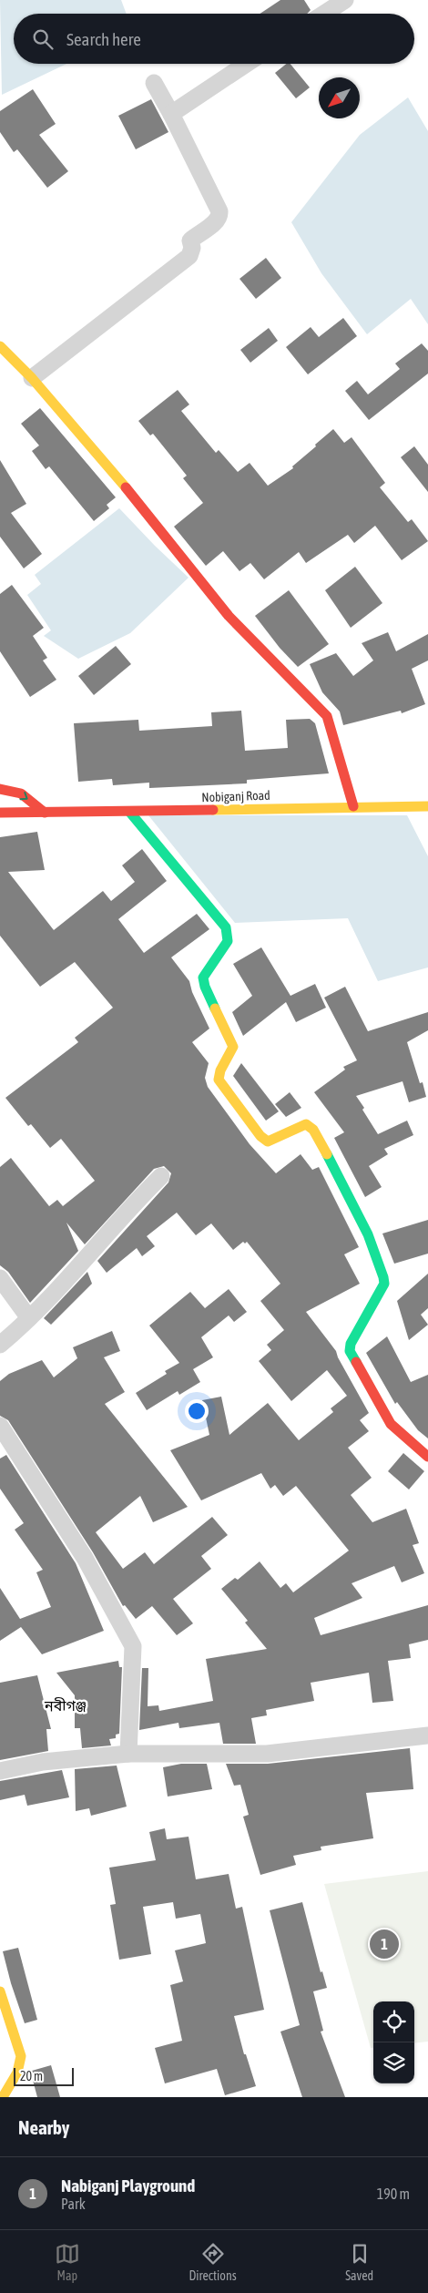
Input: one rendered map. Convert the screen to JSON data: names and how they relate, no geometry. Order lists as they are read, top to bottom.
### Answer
{
  "streets": {
    "street": ["Nobiganj Road"]
  },
  "districts": ["নবীগঞ্জ"],
  "scale_bar": "20 m",
  "north": "bottom left",
  "page": {
    "search": "Search here",
    "pins": "1",
    "scale": "20 m",
    "heading": "Nearby",
    "list": [
      {
        "mark": "1",
        "name": "Nabiganj Playground",
        "note": "Park",
        "value": "190 m"
      }
    ],
    "nav": ["Map", "Directions", "Saved"]
  }
}
